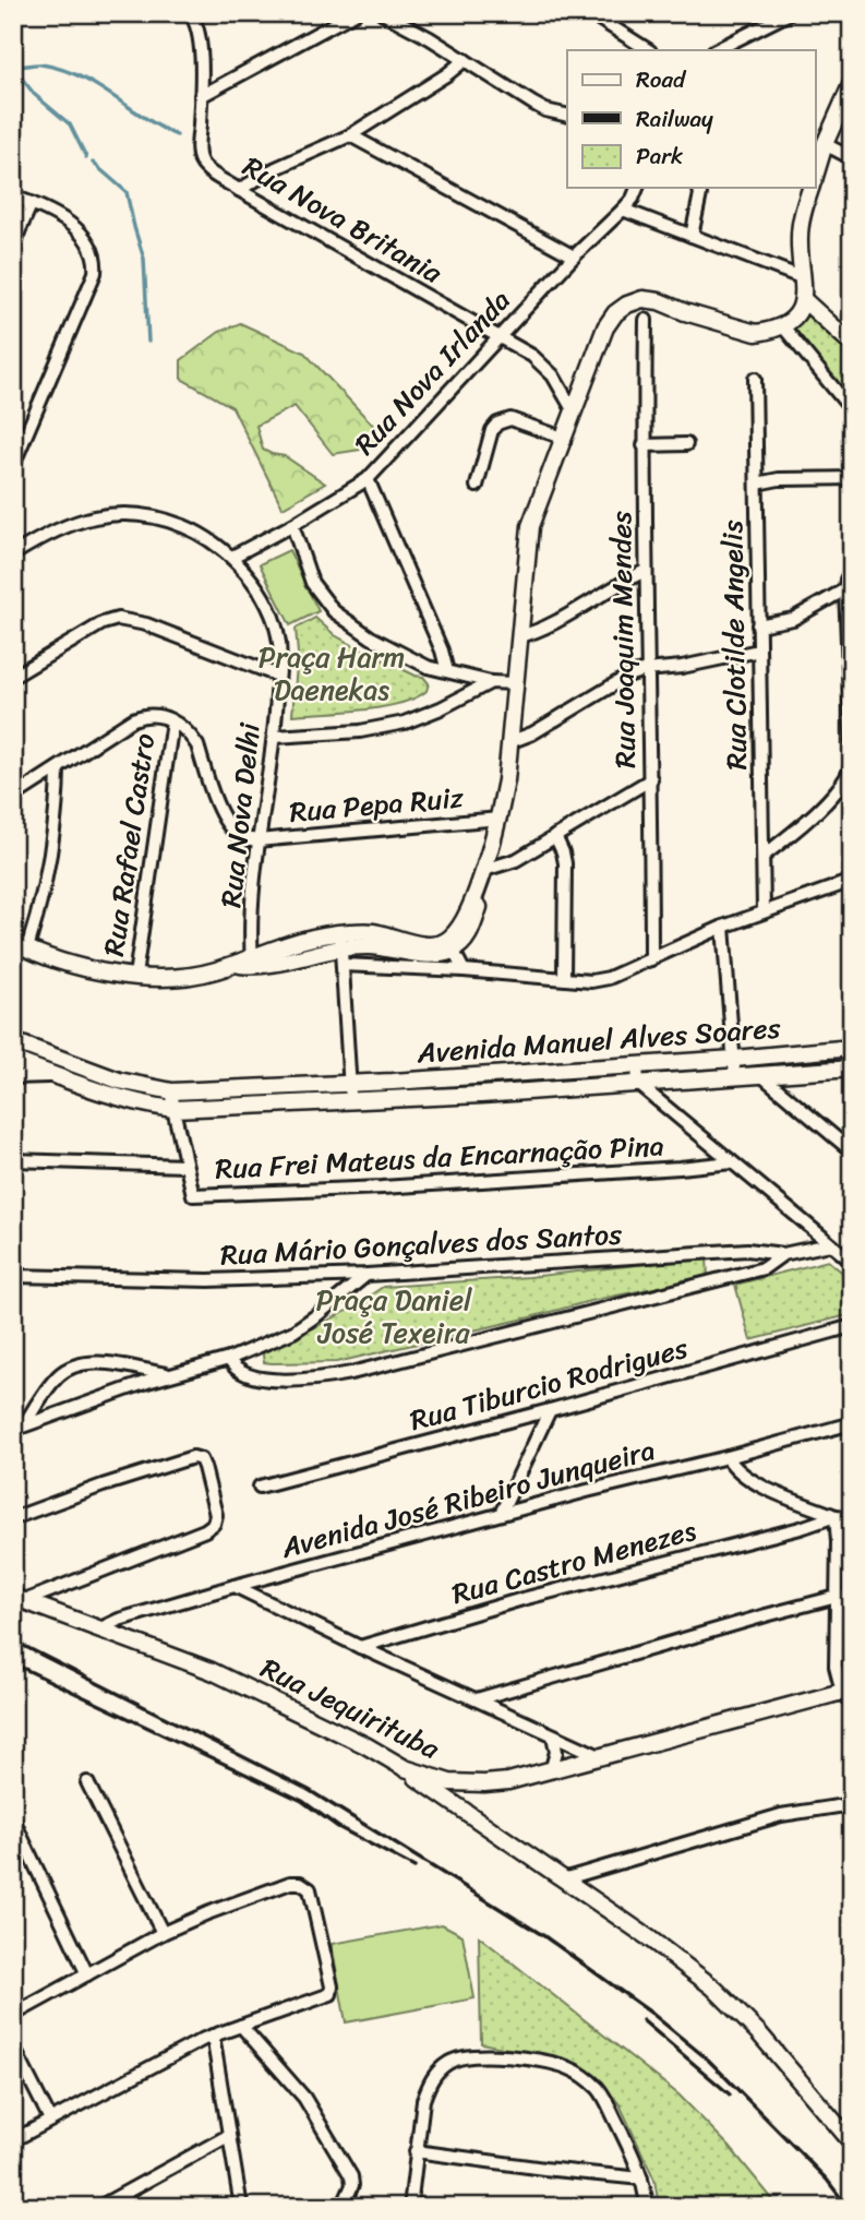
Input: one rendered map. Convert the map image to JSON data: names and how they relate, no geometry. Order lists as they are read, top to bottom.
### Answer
{
  "streets": {
    "street": [
      "Rua Nova Britania",
      "Rua Nova Irlanda",
      "Rua Joaquim Mendes",
      "Rua Clotilde Angelis",
      "Rua Pepa Ruiz",
      "Rua Nova Delhi",
      "Rua Rafael Castro",
      "Avenida Manuel Alves Soares",
      "Rua Frei Mateus da Encarnação Pina",
      "Rua Mário Gonçalves dos Santos",
      "Rua Tiburcio Rodrigues",
      "Avenida José Ribeiro Junqueira",
      "Rua Castro Menezes",
      "Rua Jequirituba"
    ]
  },
  "crossings": [
    ["Rua Nova Britania", "Rua Nova Irlanda"],
    ["Rua Nova Irlanda", "Rua Nova Delhi"],
    ["Rua Pepa Ruiz", "Rua Nova Delhi"],
    ["Avenida Manuel Alves Soares", "Rua Frei Mateus da Encarnação Pina"],
    ["Avenida José Ribeiro Junqueira", "Rua Jequirituba"]
  ],
  "parks": ["Praça Harm Daenekas", "Praça Daniel José Texeira"],
  "legend": ["Road", "Railway", "Park"]
}
